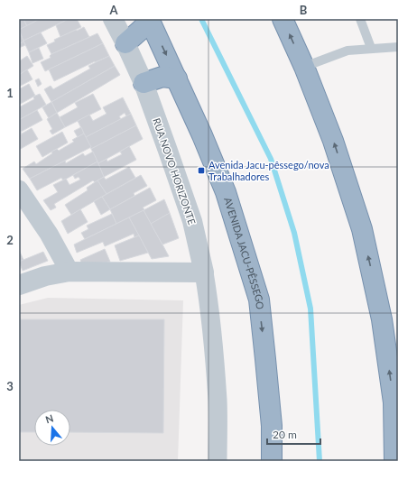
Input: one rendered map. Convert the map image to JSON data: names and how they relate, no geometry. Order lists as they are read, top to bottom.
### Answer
{
  "streets": {
    "highway": ["AVENIDA JACU-PÊSSEGO"],
    "street": ["RUA NOVO HORIZONTE"]
  },
  "places": {
    "transit": ["Avenida Jacu-pêssego/nova Trabalhadores"]
  },
  "scale_bar": "20 m",
  "north": "top",
  "grid": {
    "columns": ["A", "B"],
    "rows": ["1", "2", "3"]
  }
}
